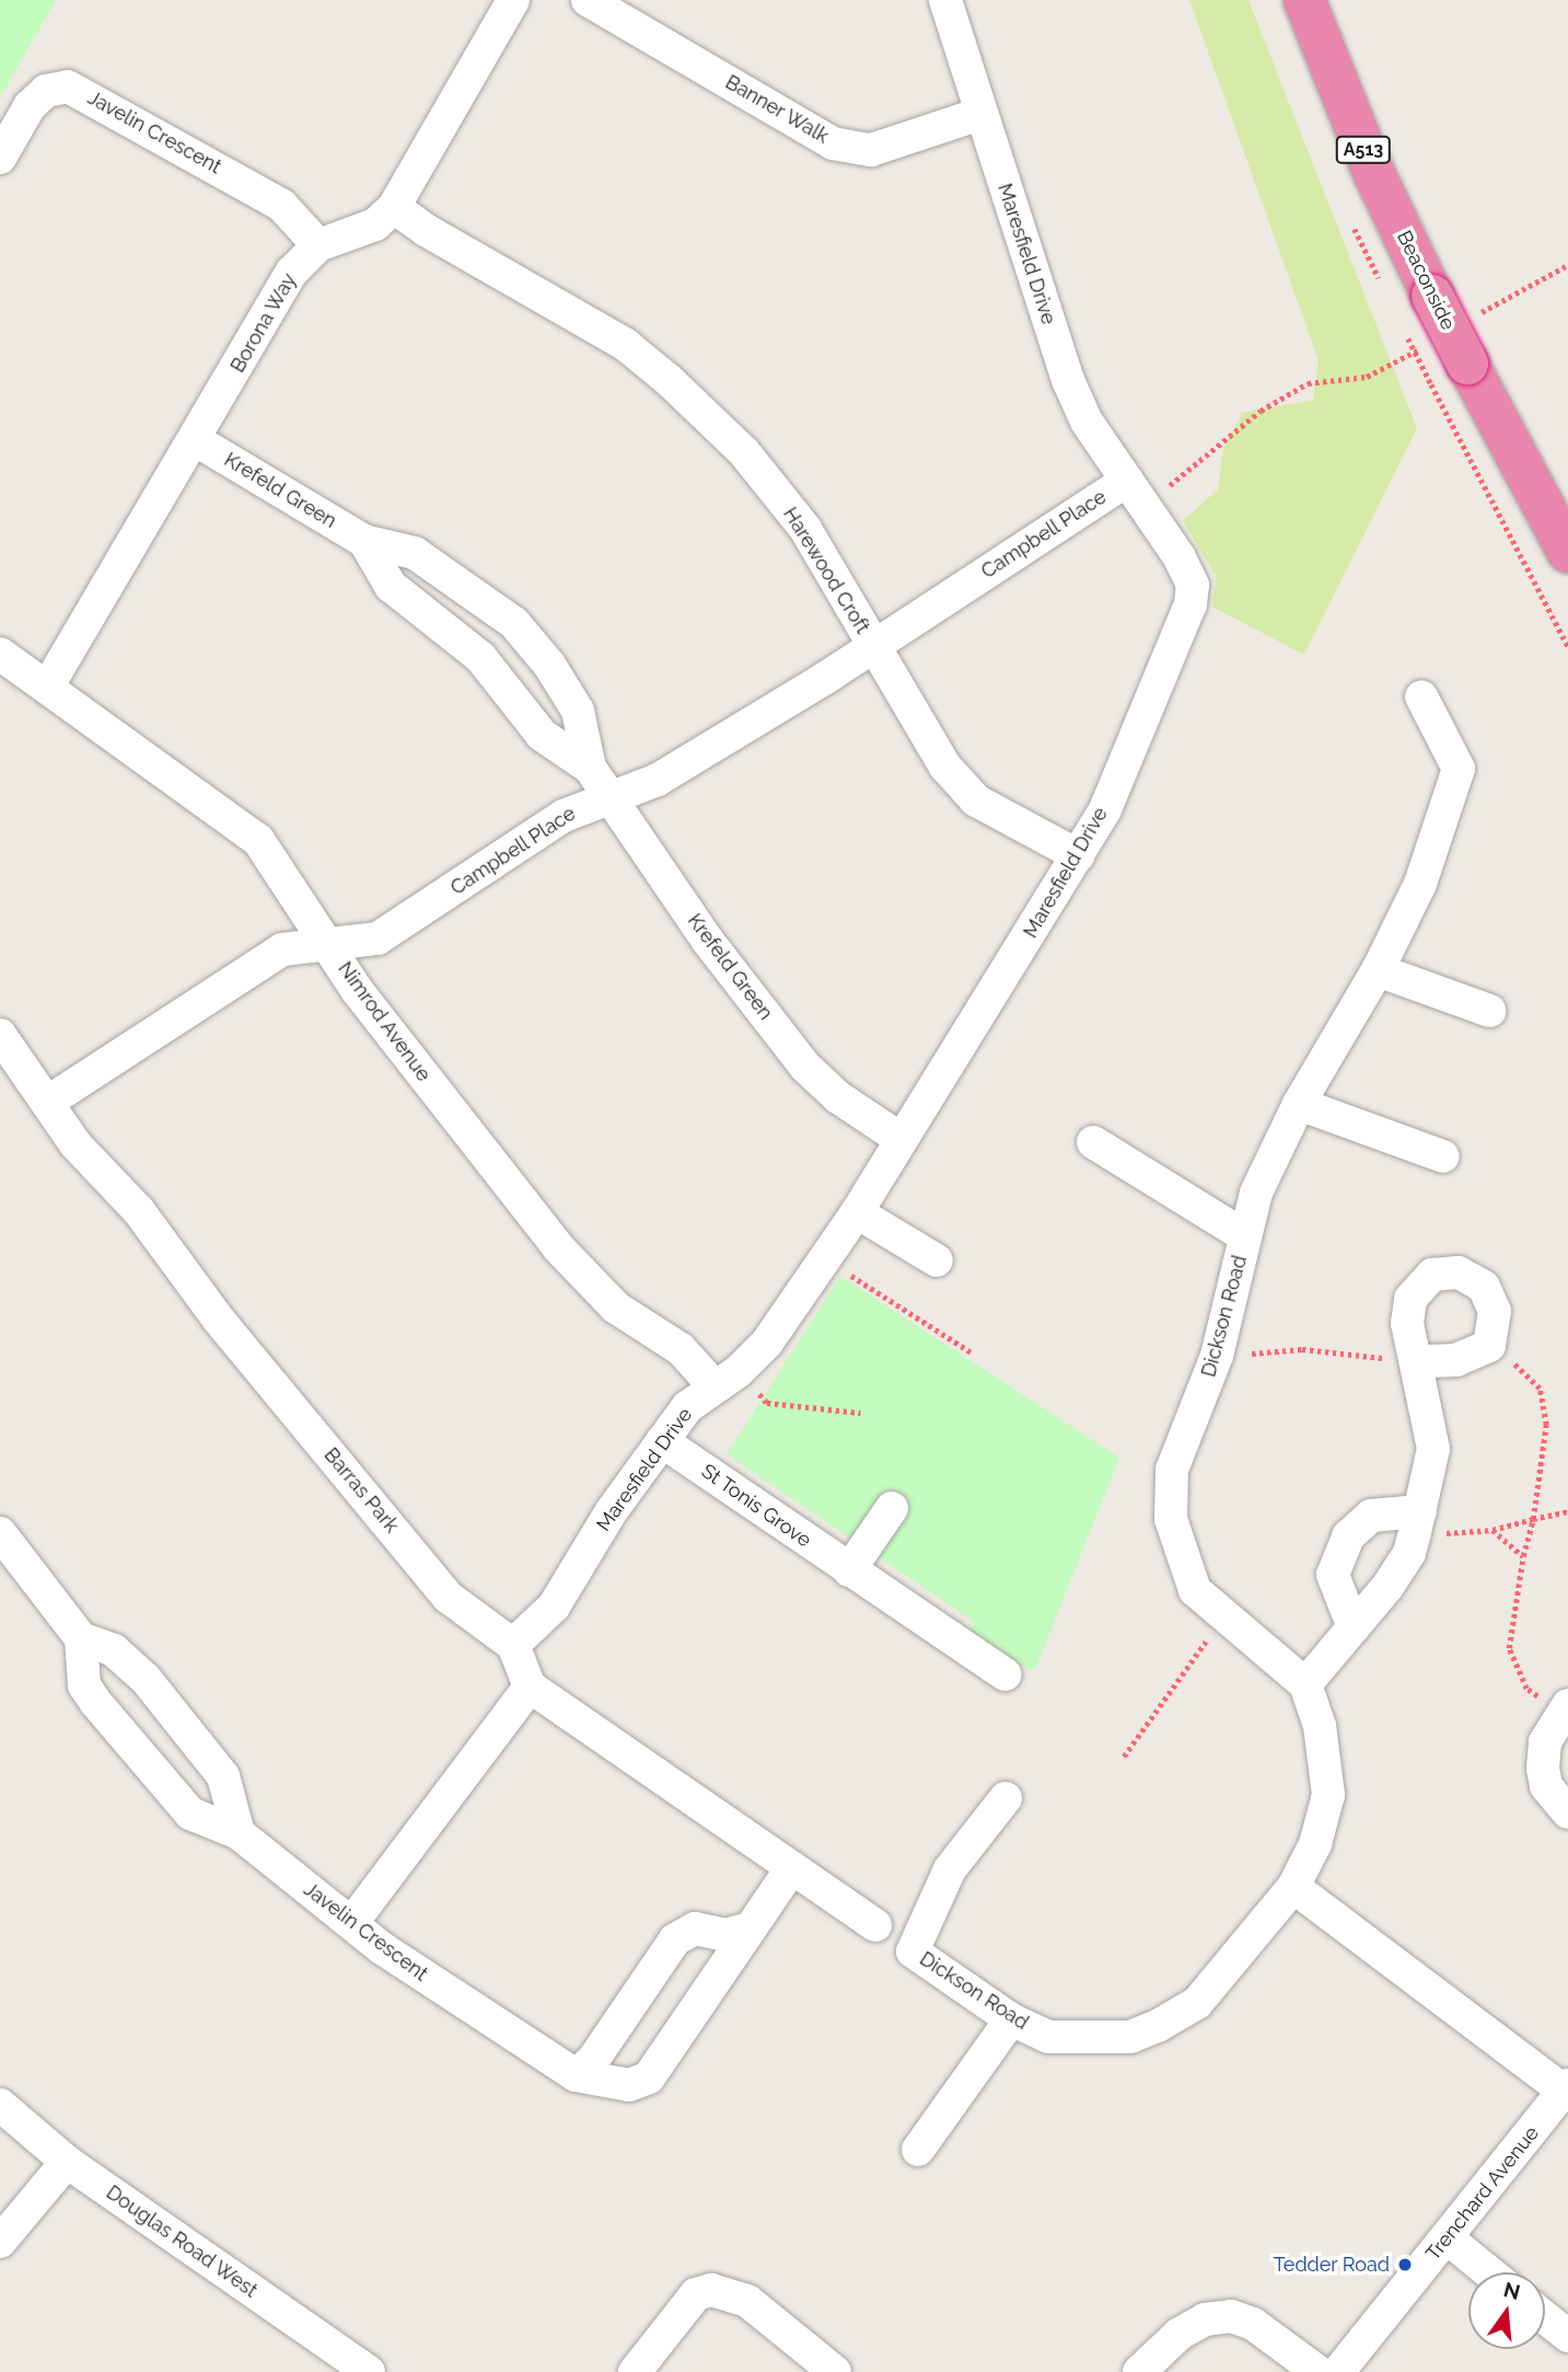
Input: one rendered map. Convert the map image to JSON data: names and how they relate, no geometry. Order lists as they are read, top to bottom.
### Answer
{
  "streets": {
    "highway": ["A513", "Beaconside"],
    "street": [
      "Banner Walk",
      "Javelin Crescent",
      "Maresfield Drive",
      "Borona Way",
      "Krefeld Green",
      "Campbell Place",
      "Harewood Croft",
      "Nimrod Avenue",
      "Dickson Road",
      "Barras Park",
      "St Tonis Grove",
      "Trenchard Avenue",
      "Douglas Road West"
    ]
  },
  "crossings": [
    ["Banner Walk", "Maresfield Drive"],
    ["Javelin Crescent", "Borona Way"],
    ["Maresfield Drive", "Krefeld Green"],
    ["Maresfield Drive", "Campbell Place"],
    ["Maresfield Drive", "Harewood Croft"],
    ["Maresfield Drive", "Nimrod Avenue"],
    ["Maresfield Drive", "Barras Park"],
    ["Maresfield Drive", "St Tonis Grove"],
    ["Borona Way", "Krefeld Green"],
    ["Borona Way", "Harewood Croft"],
    ["Borona Way", "Nimrod Avenue"],
    ["Krefeld Green", "Campbell Place"],
    ["Campbell Place", "Harewood Croft"],
    ["Campbell Place", "Nimrod Avenue"],
    ["Campbell Place", "Barras Park"]
  ],
  "places": ["Tedder Road"],
  "north": "top"
}
